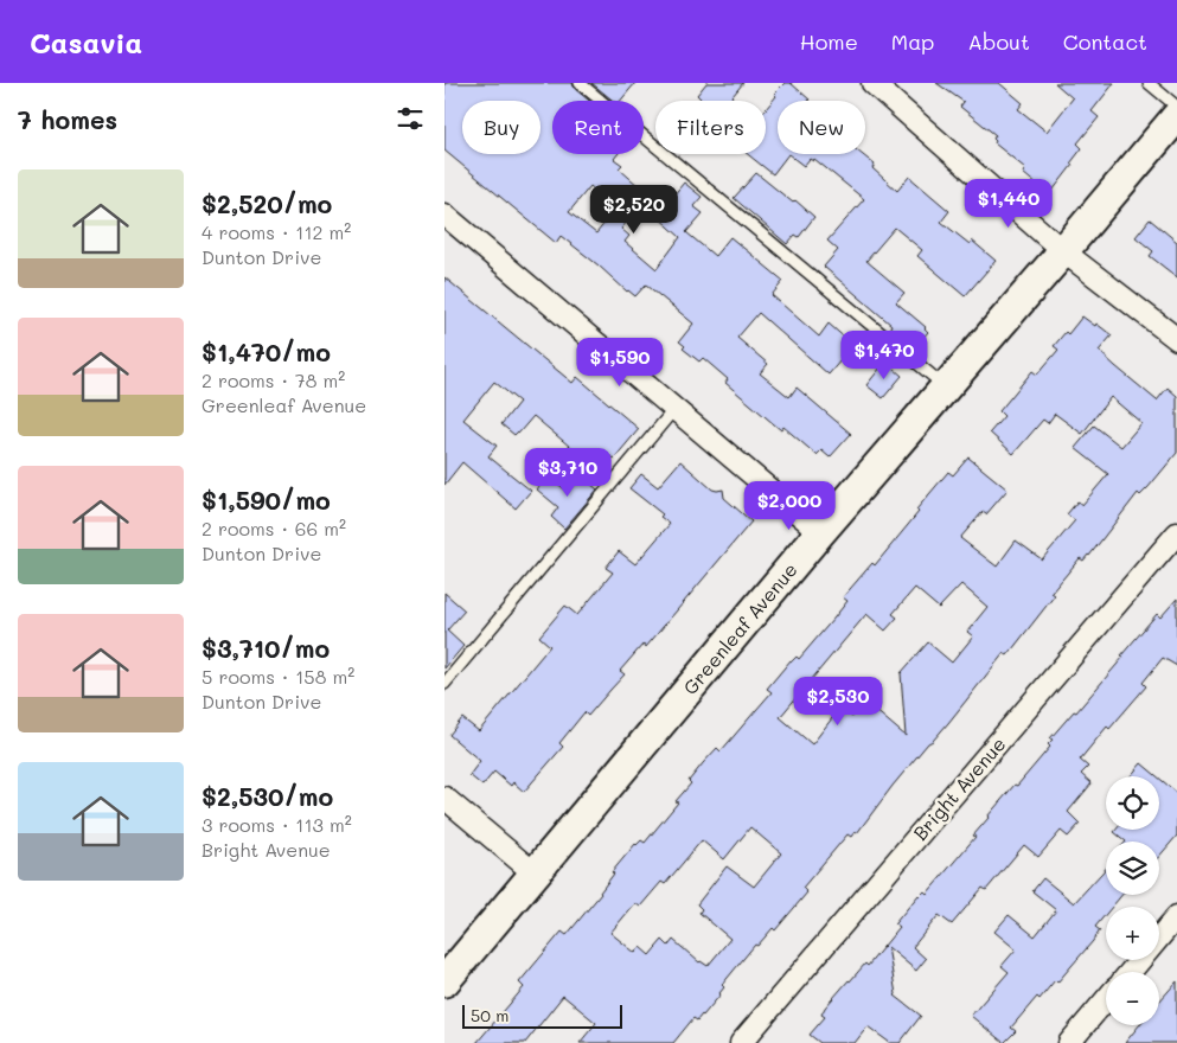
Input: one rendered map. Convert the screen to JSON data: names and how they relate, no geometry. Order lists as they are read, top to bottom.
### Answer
{
  "streets": {
    "street": ["Greenleaf Avenue", "Bright Avenue"]
  },
  "scale_bar": "50 m",
  "page": {
    "header": "Casavia",
    "nav": [
      "Home",
      "Map",
      "About",
      "Contact"
    ],
    "heading": "7 homes",
    "chip": [
      "Buy",
      "Rent",
      "Filters",
      "New"
    ],
    "list": [
      {
        "name": "$2,520/mo",
        "note": "4 rooms · 112 m² · Dunton Drive"
      },
      {
        "name": "$1,470/mo",
        "note": "2 rooms · 78 m² · Greenleaf Avenue"
      },
      {
        "name": "$1,590/mo",
        "note": "2 rooms · 66 m² · Dunton Drive"
      },
      {
        "name": "$3,710/mo",
        "note": "5 rooms · 158 m² · Dunton Drive"
      },
      {
        "name": "$2,530/mo",
        "note": "3 rooms · 113 m² · Bright Avenue"
      }
    ],
    "price": [
      "$1,440",
      "$2,520",
      "$1,470",
      "$1,590",
      "$3,710",
      "$2,000",
      "$2,530"
    ],
    "map_buttons": ["+", "−"],
    "scale": "50 m"
  }
}
